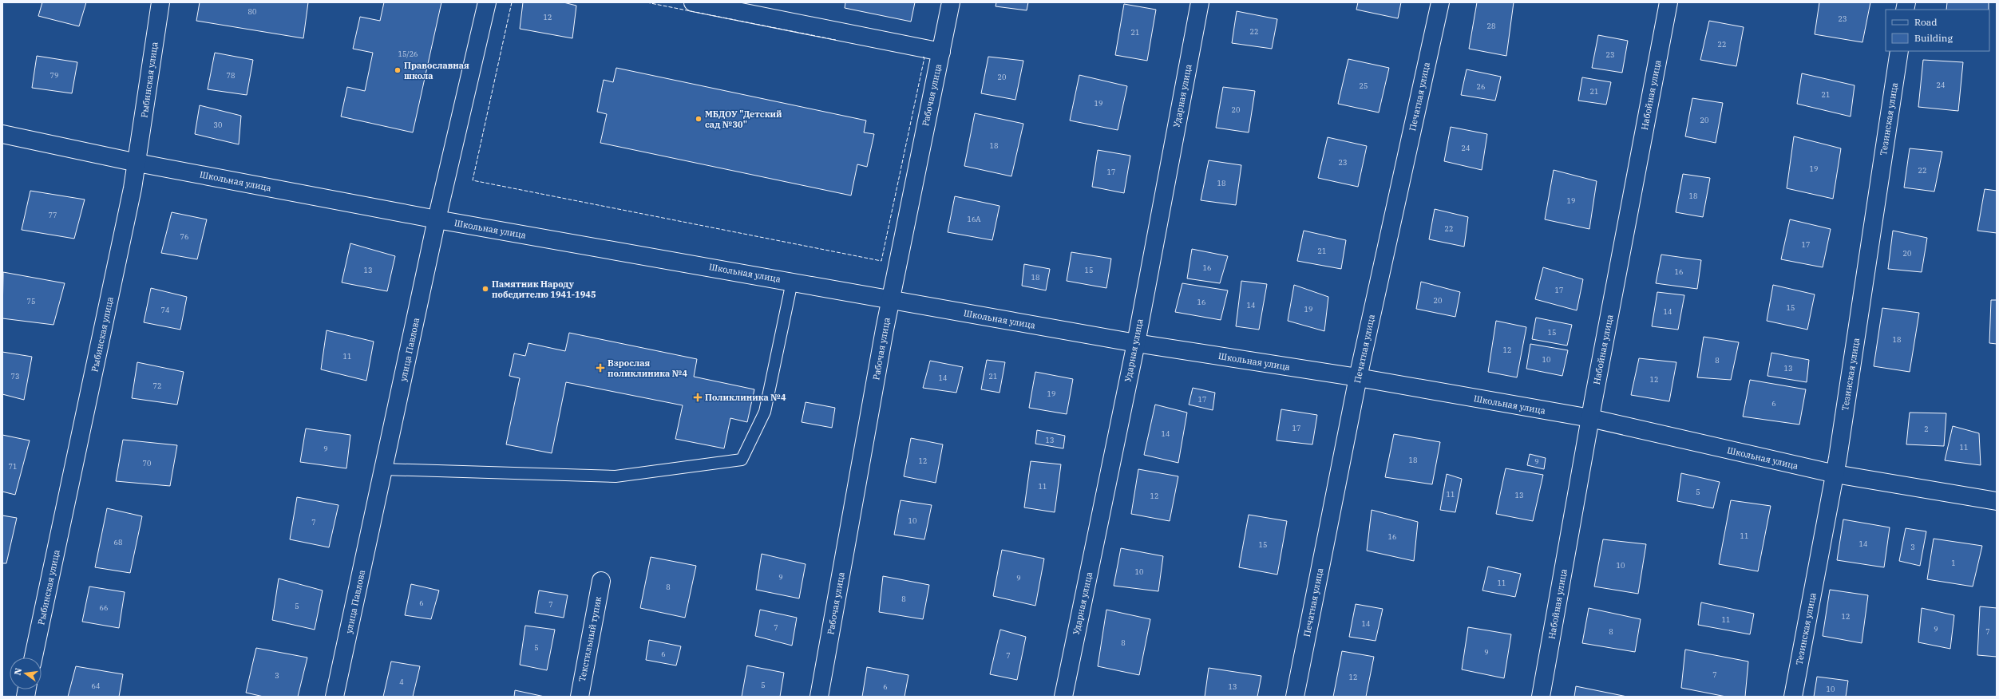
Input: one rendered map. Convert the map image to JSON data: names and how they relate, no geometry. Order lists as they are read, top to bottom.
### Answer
{
  "streets": {
    "street": [
      "Рыбинская улица",
      "Рабочая улица",
      "Набойная улица",
      "Ударная улица",
      "Печатная улица",
      "Тезинская улица",
      "Школьная улица",
      "улица Павлова",
      "Текстильный тупик"
    ]
  },
  "crossings": [
    ["Рыбинская улица", "Школьная улица"],
    ["Рабочая улица", "Школьная улица"],
    ["Набойная улица", "Школьная улица"],
    ["Ударная улица", "Школьная улица"],
    ["Печатная улица", "Школьная улица"],
    ["Тезинская улица", "Школьная улица"],
    ["Школьная улица", "улица Павлова"]
  ],
  "places": {
    "other": ["Православная школа", "МБДОУ \"Детский сад №30\"", "Памятник Народу победителю 1941-1945"],
    "health": ["Взрослая поликлиника №4", "Поликлиника №4"]
  },
  "house_numbers": [
    "80",
    "12",
    "23",
    "28",
    "22",
    "21",
    "22",
    "15/26",
    "23",
    "79",
    "78",
    "20",
    "24",
    "25",
    "26",
    "21",
    "21",
    "19",
    "20",
    "20",
    "30",
    "18",
    "24",
    "23",
    "19",
    "22",
    "17",
    "18",
    "18",
    "19",
    "77",
    "16А",
    "22",
    "76",
    "17",
    "21",
    "20",
    "16",
    "13",
    "15",
    "16",
    "18",
    "17",
    "20",
    "75",
    "16",
    "14",
    "15",
    "19",
    "74",
    "14",
    "15",
    "18",
    "12",
    "11",
    "10",
    "8",
    "13",
    "73",
    "21",
    "14",
    "12",
    "72",
    "19",
    "17",
    "6",
    "17",
    "2",
    "14",
    "13",
    "11",
    "9",
    "18",
    "12",
    "9",
    "70",
    "71",
    "11",
    "5",
    "11",
    "13",
    "12",
    "10",
    "7",
    "11",
    "16",
    "68",
    "14",
    "15",
    "3",
    "1",
    "10",
    "10",
    "9",
    "9",
    "11",
    "8",
    "8",
    "6",
    "7",
    "5",
    "66",
    "12",
    "11",
    "14",
    "7",
    "9",
    "8",
    "7",
    "8",
    "5",
    "9",
    "6",
    "7",
    "7",
    "3",
    "12",
    "4",
    "5",
    "64",
    "6",
    "13",
    "10"
  ],
  "legend": ["Road", "Building"],
  "north": "left"
}
